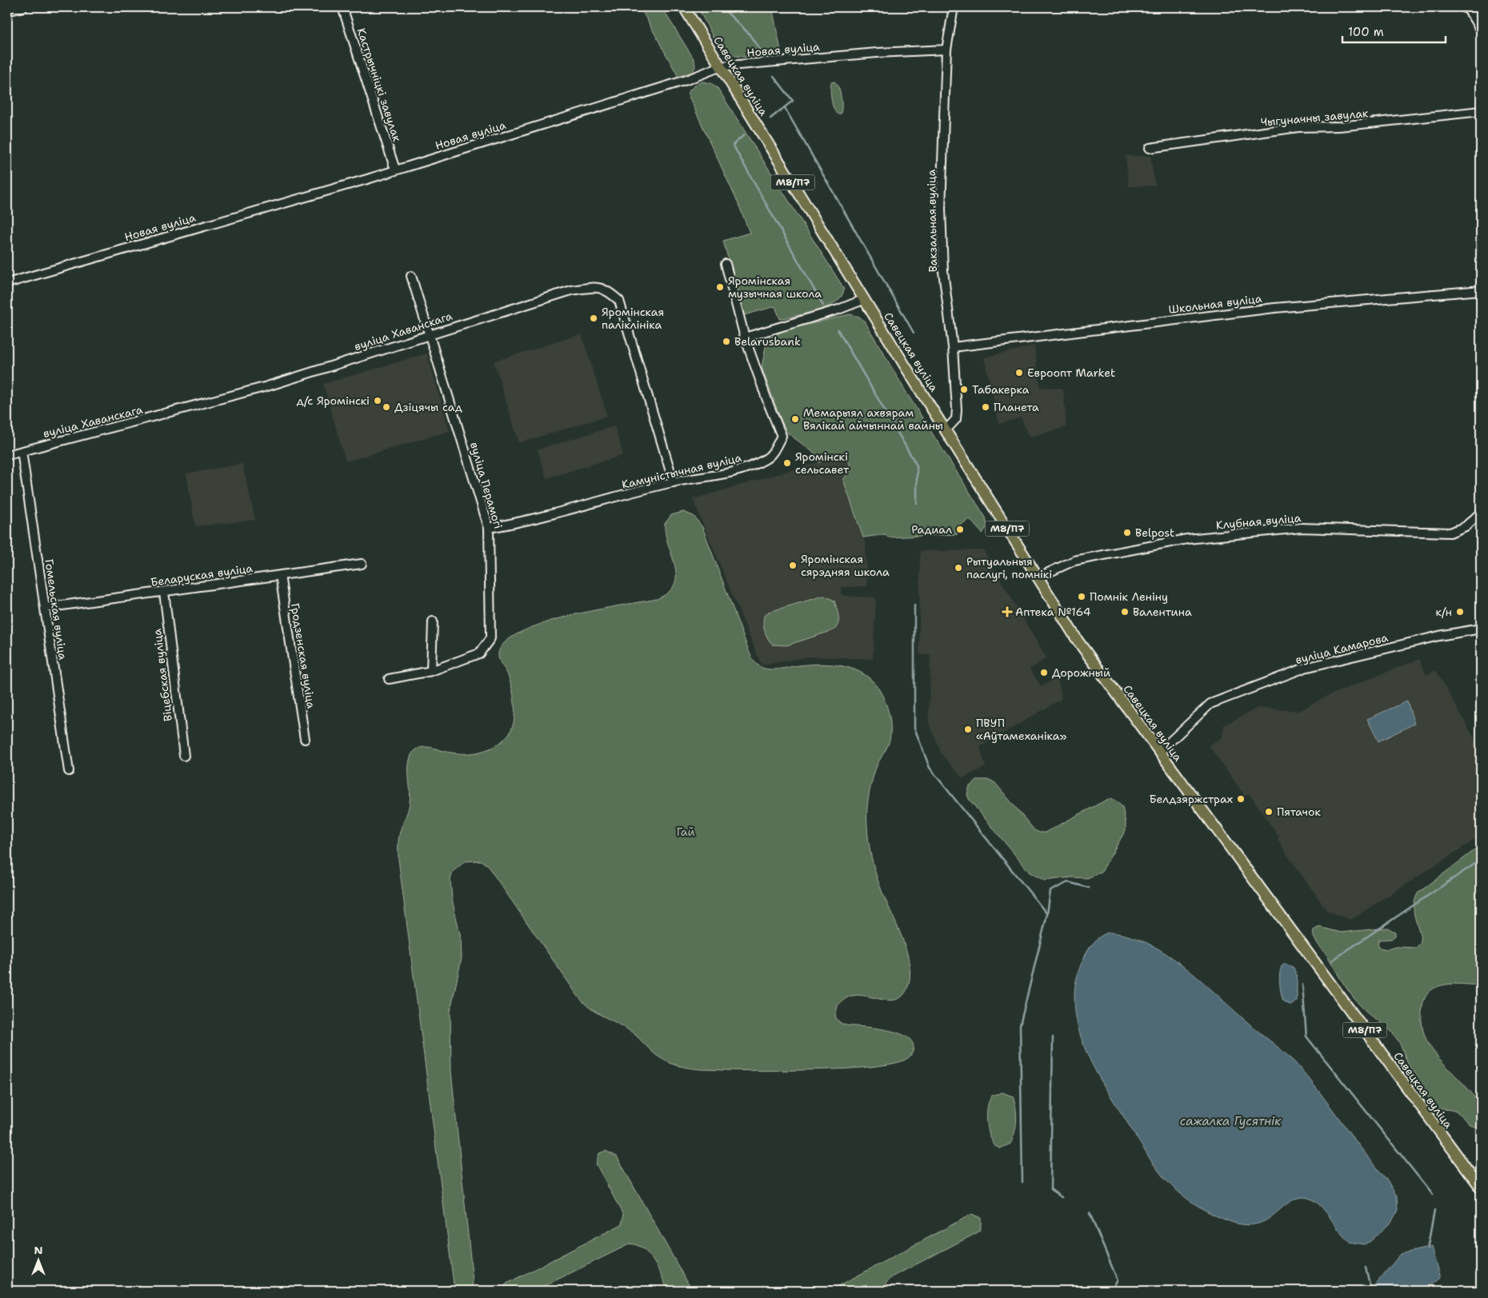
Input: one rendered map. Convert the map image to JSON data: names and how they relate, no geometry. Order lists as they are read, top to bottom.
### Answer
{
  "streets": {
    "main road": ["Савецкая вуліца", "М8/П7"],
    "street": [
      "Новая вуліца",
      "Кастрычніцкі завулак",
      "Чыгуначны завулак",
      "Вакзальная вуліца",
      "Школьная вуліца",
      "вуліца Хаванскага",
      "Камуністычная вуліца",
      "вуліца Перамогі",
      "Клубная вуліца",
      "Беларуская вуліца",
      "Гомельская вуліца",
      "вуліца Камарова",
      "Гродзенская вуліца",
      "Віцебская вуліца"
    ]
  },
  "crossings": [
    ["Новая вуліца", "Савецкая вуліца"],
    ["Новая вуліца", "Кастрычніцкі завулак"],
    ["Новая вуліца", "Вакзальная вуліца"],
    ["Савецкая вуліца", "Вакзальная вуліца"],
    ["Савецкая вуліца", "Клубная вуліца"],
    ["Савецкая вуліца", "вуліца Камарова"],
    ["Вакзальная вуліца", "Школьная вуліца"],
    ["вуліца Хаванскага", "Камуністычная вуліца"],
    ["вуліца Хаванскага", "вуліца Перамогі"],
    ["вуліца Хаванскага", "Гомельская вуліца"],
    ["Камуністычная вуліца", "вуліца Перамогі"],
    ["Беларуская вуліца", "Гомельская вуліца"],
    ["Беларуская вуліца", "Гродзенская вуліца"],
    ["Беларуская вуліца", "Віцебская вуліца"]
  ],
  "water": ["сажалка Гусятнік"],
  "parks": ["Гай"],
  "places": {
    "other": [
      "Яромінская музычная школа",
      "Яромінская паліклініка",
      "Belarusbank",
      "Евроопт Market",
      "Табакерка",
      "д/с Яромінскі",
      "Дзіцячы сад",
      "Планета",
      "Мемарыял ахвярам Вялікай айчыннай вайны",
      "Яромінскі сельсавет",
      "Радиал",
      "Belpost",
      "Яромінская сярэдняя школа",
      "Рытуальныя паслугі, помнікі",
      "Помнік Леніну",
      "Валентина",
      "к/н",
      "Дорожный",
      "ПВУП «Аўтамеханіка»",
      "Белдзяржстрах",
      "Пятачок"
    ],
    "health": ["Аптека №164"]
  },
  "scale_bar": "100 m",
  "north": "top"
}
